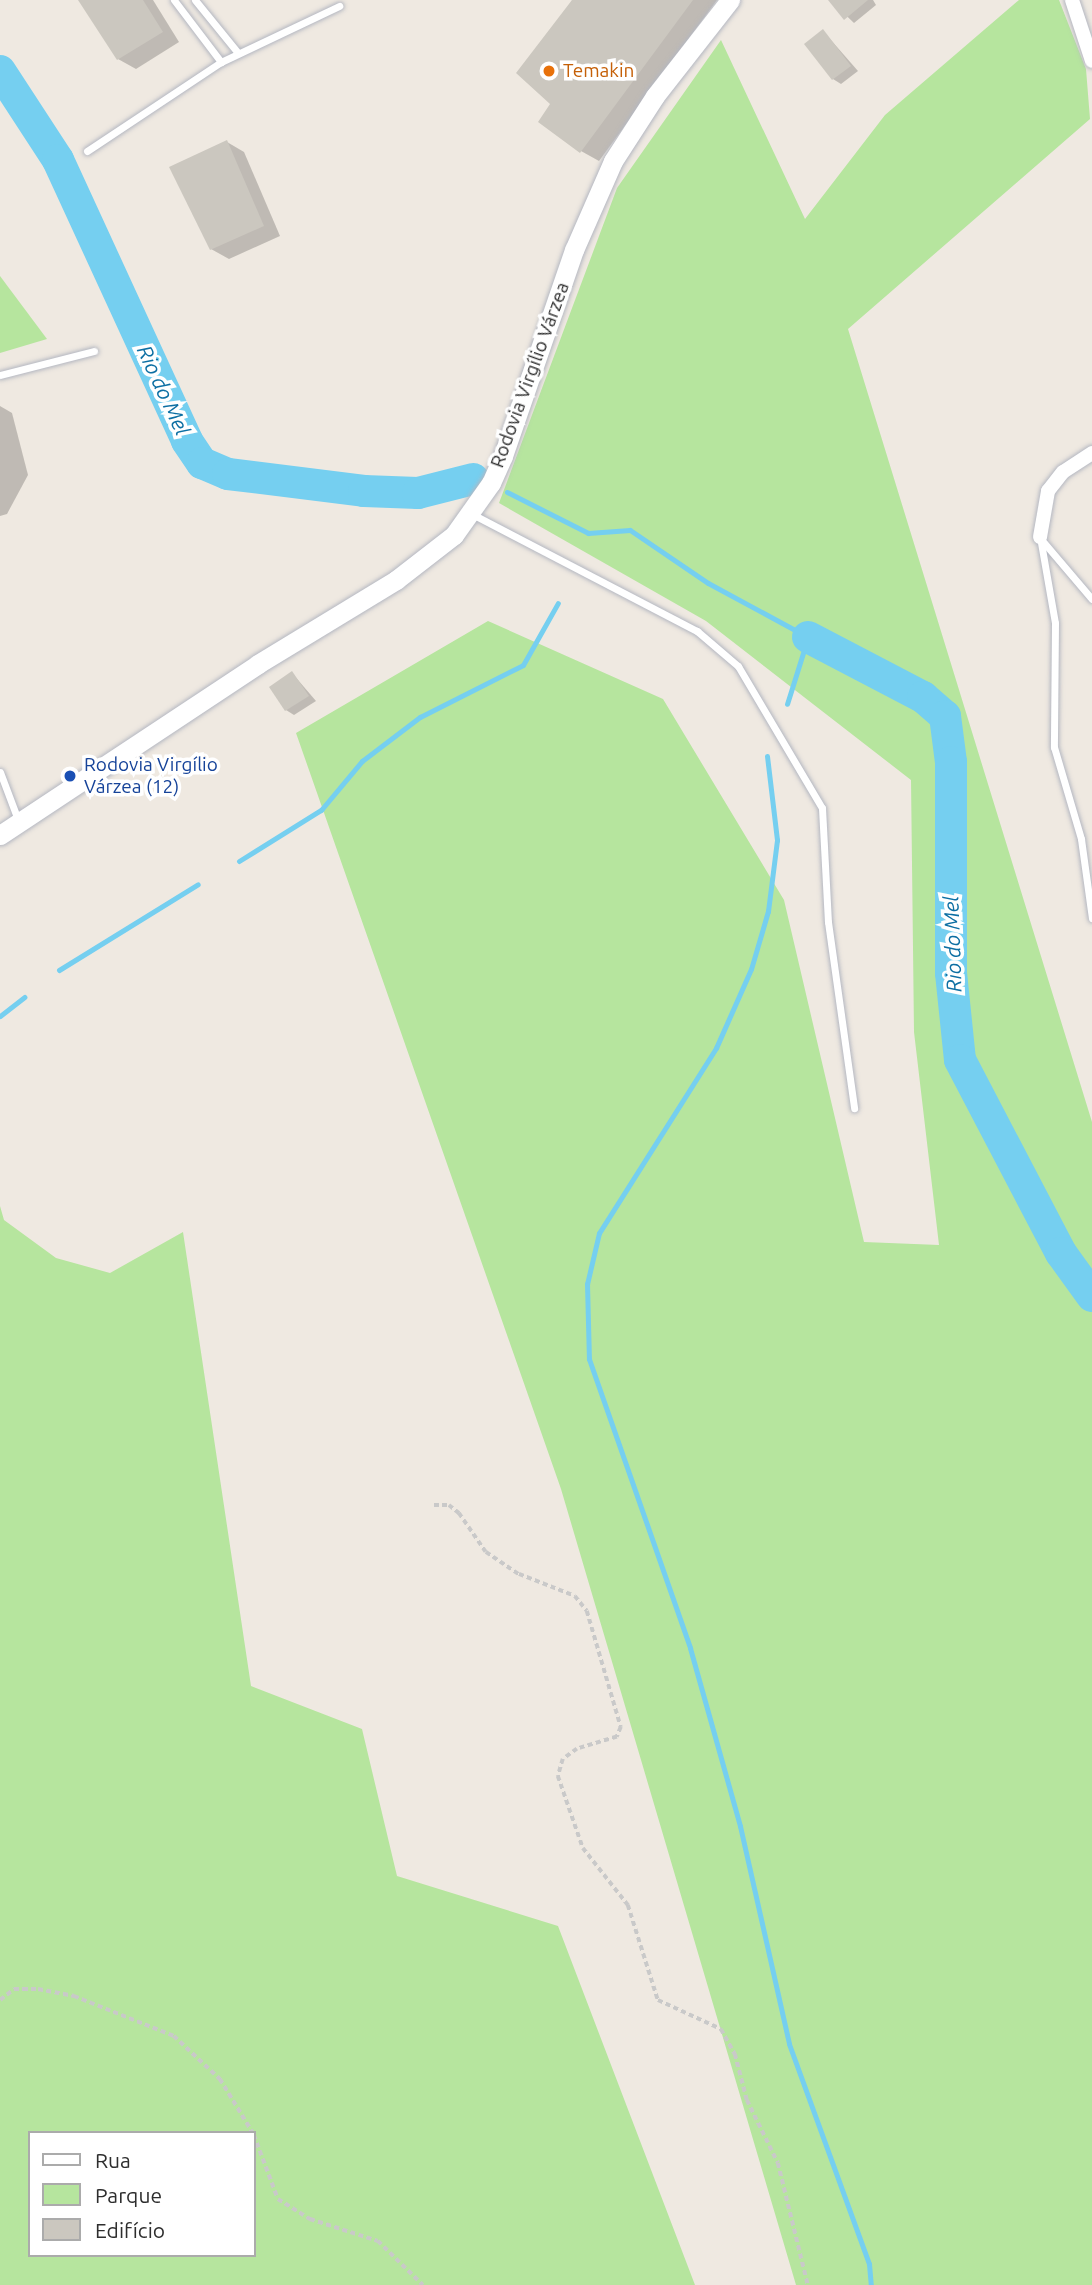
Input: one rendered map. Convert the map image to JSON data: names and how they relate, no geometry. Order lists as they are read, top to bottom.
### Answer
{
  "streets": {
    "main road": ["Rodovia Virgílio Várzea"]
  },
  "water": ["Rio do Mel"],
  "places": ["Temakin", "Rodovia Virgílio Várzea (12)"],
  "legend": ["Rua", "Parque", "Edifício"]
}
